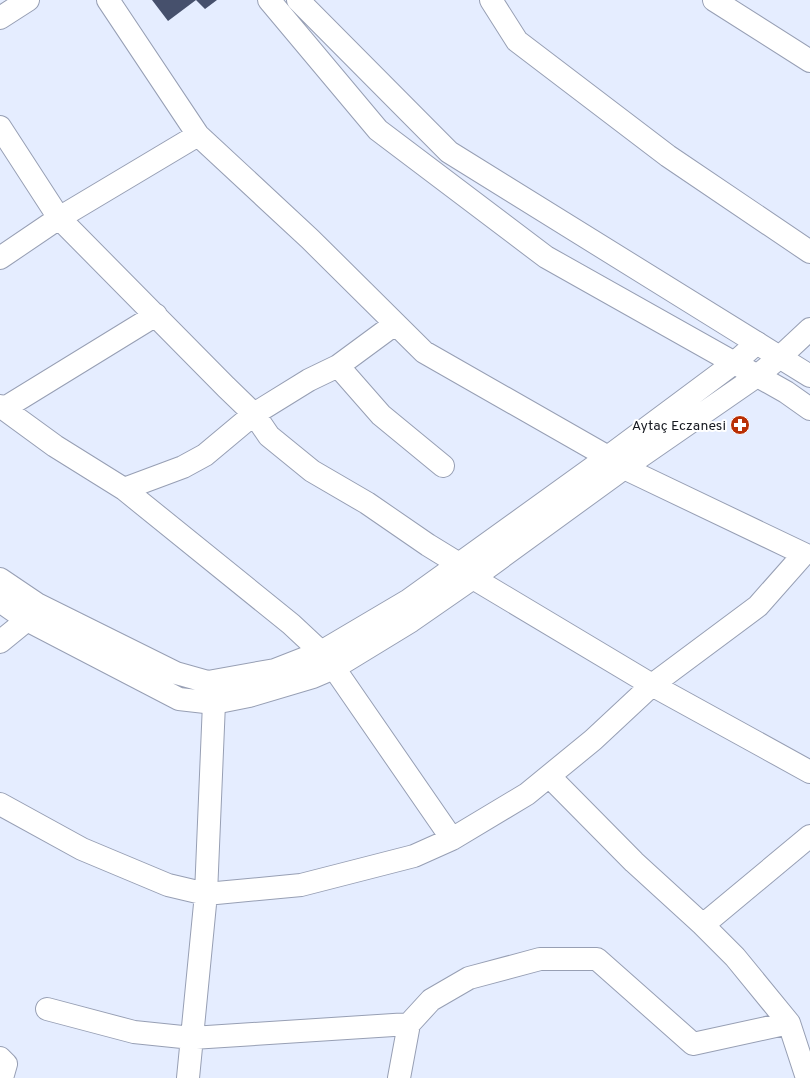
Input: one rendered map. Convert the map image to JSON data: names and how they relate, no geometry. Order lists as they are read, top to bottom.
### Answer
{
  "places": {
    "pharmacy": ["Aytaç Eczanesi"]
  }
}
